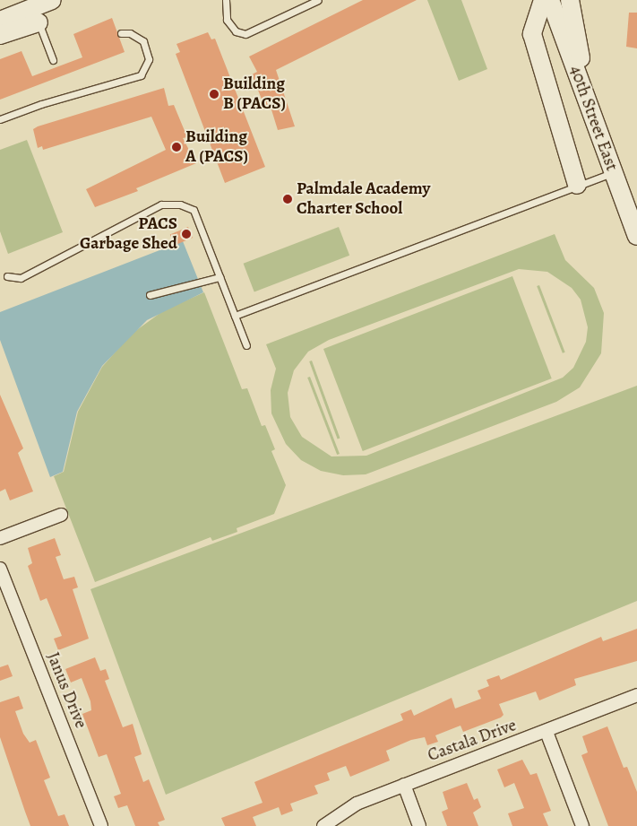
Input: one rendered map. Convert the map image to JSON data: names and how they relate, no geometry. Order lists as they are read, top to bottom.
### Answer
{
  "streets": {
    "main road": ["40th Street East"],
    "street": ["Janus Drive", "Castala Drive"]
  },
  "places": [
    "Building B (PACS)",
    "Building A (PACS)",
    "Palmdale Academy Charter School",
    "PACS Garbage Shed"
  ]
}
